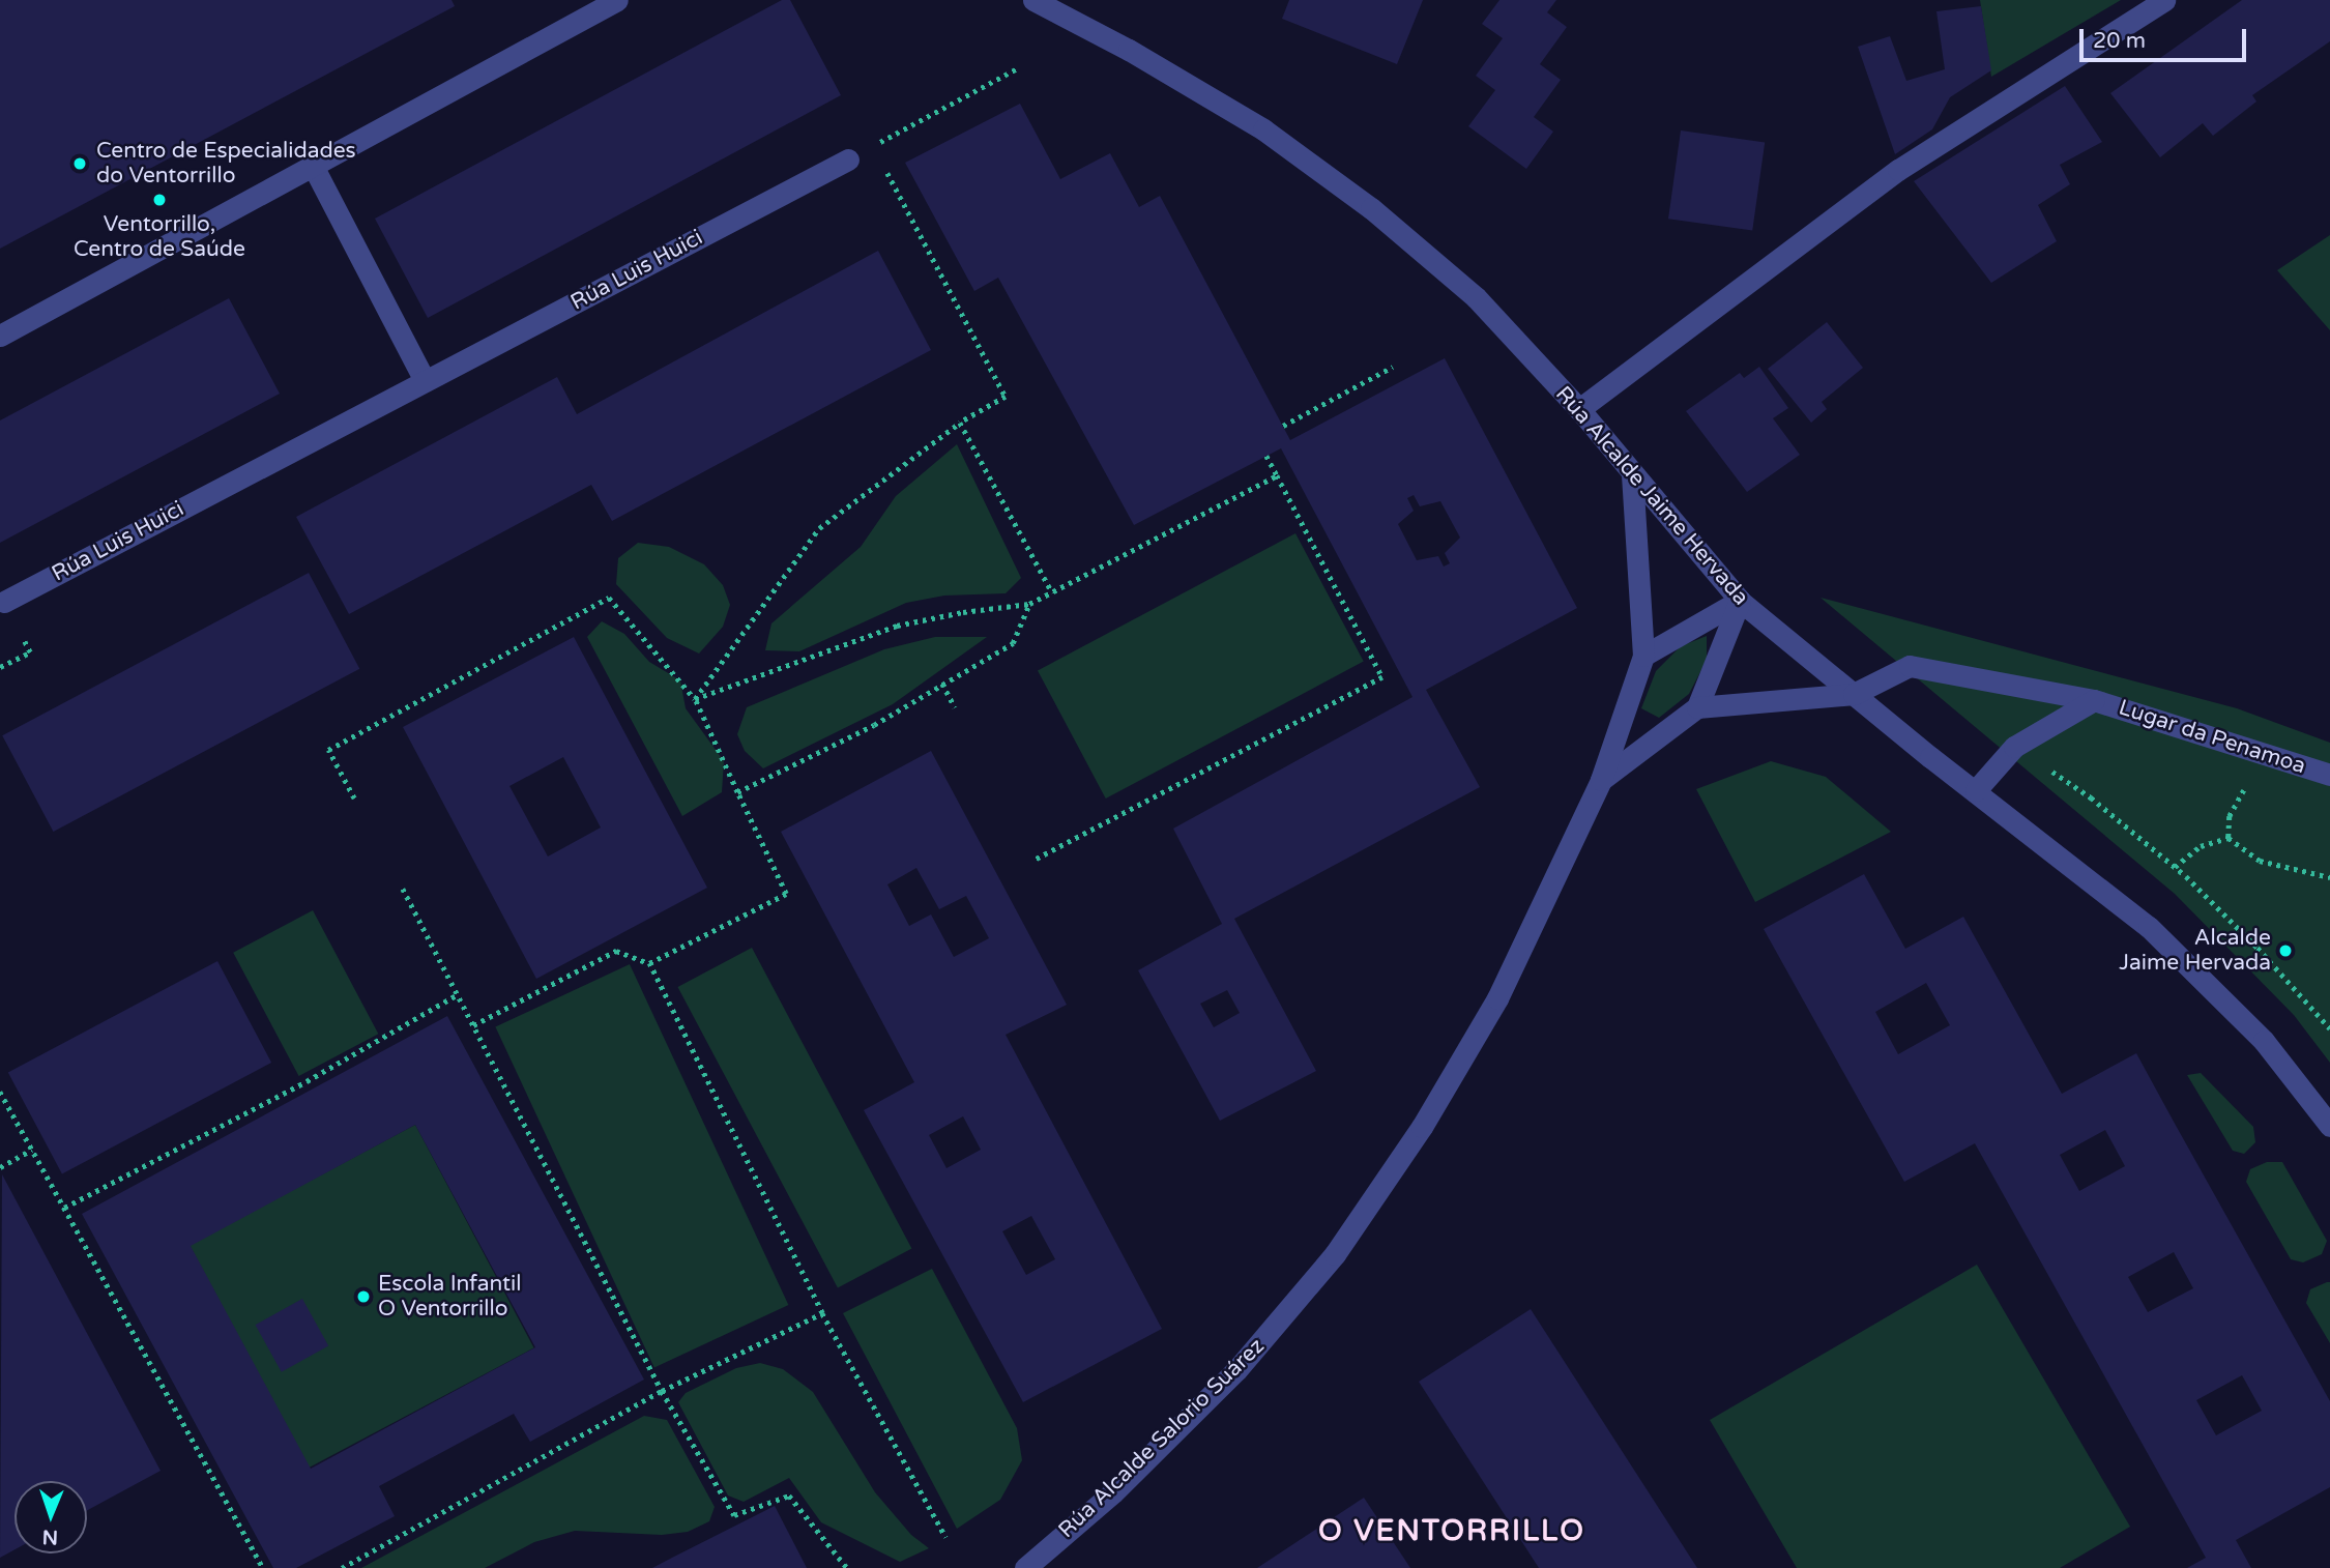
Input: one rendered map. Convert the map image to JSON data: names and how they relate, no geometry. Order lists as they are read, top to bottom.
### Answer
{
  "streets": {
    "street": [
      "Rúa Luis Huici",
      "Rúa Alcalde Jaime Hervada",
      "Lugar da Penamoa",
      "Rúa Alcalde Salorio Suárez"
    ]
  },
  "crossings": [
    ["Rúa Alcalde Jaime Hervada", "Lugar da Penamoa"],
    ["Rúa Alcalde Jaime Hervada", "Rúa Alcalde Salorio Suárez"]
  ],
  "districts": ["O VENTORRILLO"],
  "places": [
    "Centro de Especialidades do Ventorrillo",
    "Ventorrillo, Centro de Saúde",
    "Alcalde Jaime Hervada",
    "Escola Infantil O Ventorrillo"
  ],
  "scale_bar": "20 m",
  "north": "bottom"
}
